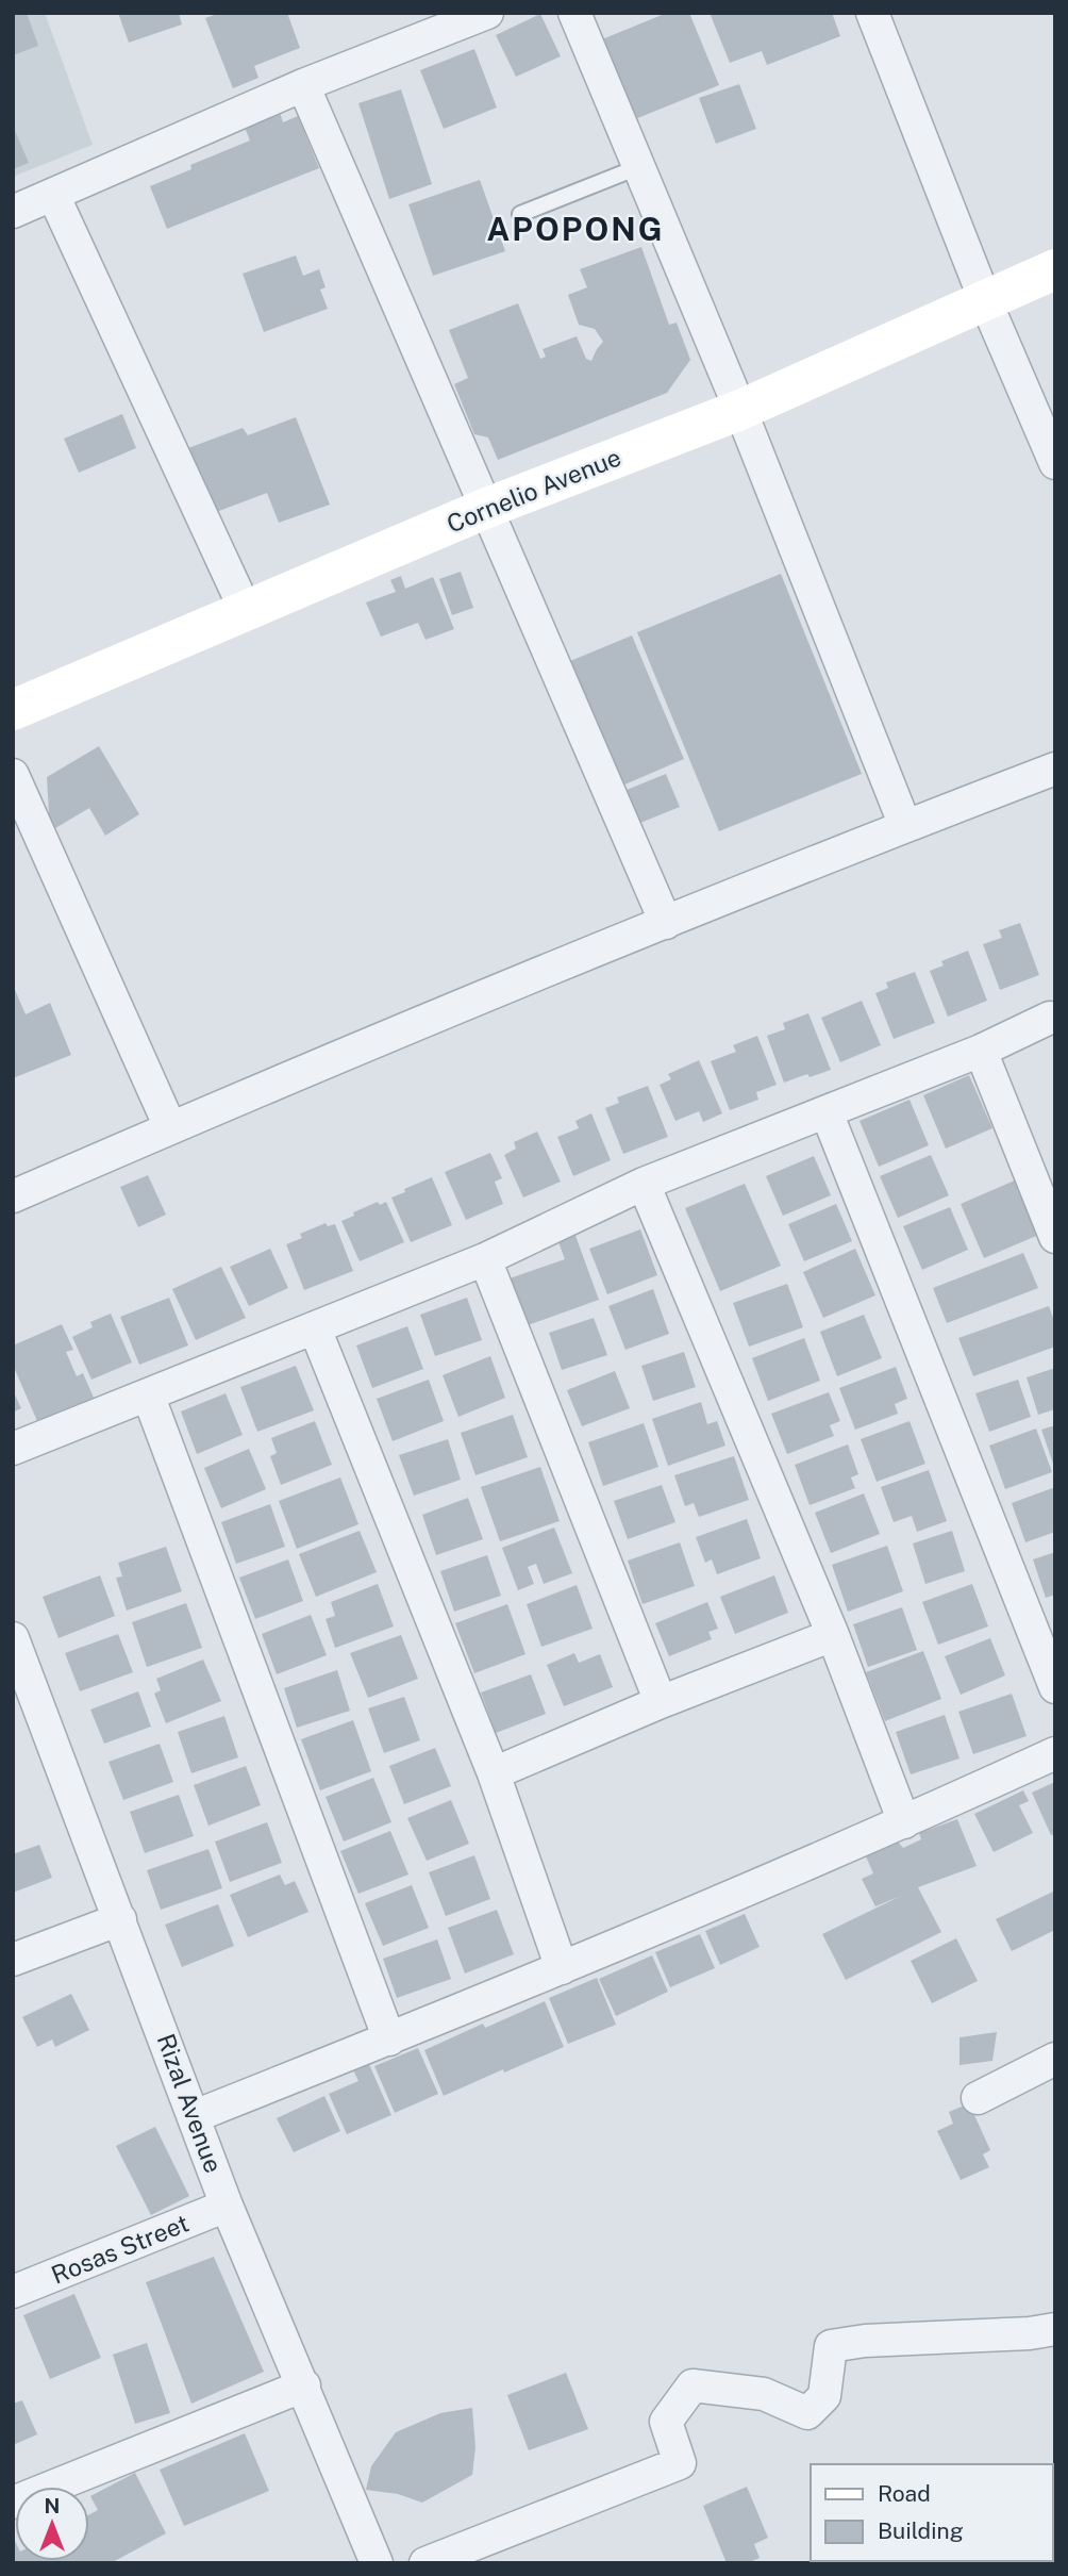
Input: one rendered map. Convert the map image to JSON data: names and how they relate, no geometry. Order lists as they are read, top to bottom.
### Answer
{
  "streets": {
    "street": ["Cornelio Avenue", "Rizal Avenue", "Rosas Street"]
  },
  "crossings": [
    ["Rizal Avenue", "Rosas Street"]
  ],
  "districts": ["APOPONG"],
  "legend": ["Road", "Building"],
  "north": "top"
}
